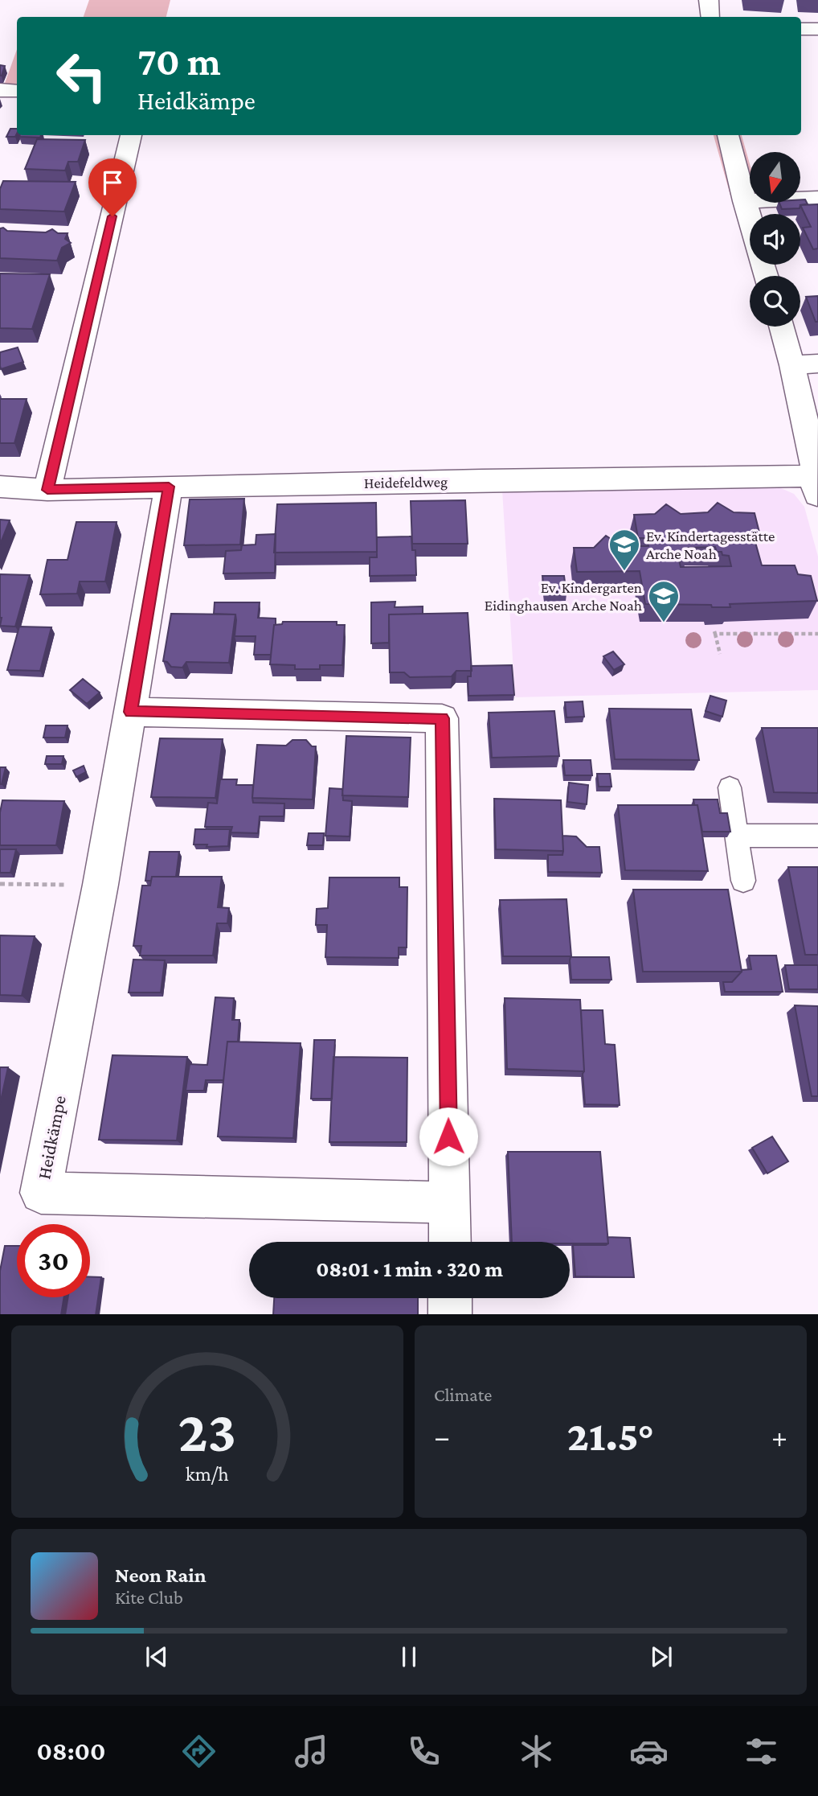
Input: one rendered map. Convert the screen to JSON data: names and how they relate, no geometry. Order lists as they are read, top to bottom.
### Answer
{
  "streets": {
    "street": ["Heidefeldweg", "Heidkämpe"]
  },
  "crossings": [
    ["Heidefeldweg", "Heidkämpe"]
  ],
  "places": {
    "school or university": ["Ev. Kindertagesstätte Arche Noah", "Ev. Kindergarten Eidinghausen Arche Noah"]
  },
  "north": "bottom",
  "page": {
    "turn": ["70 m", "Heidkämpe"],
    "limit": "30",
    "trip": "08:01 · 1 min · 320 m",
    "tile": "Climate",
    "heat": ["−", "21.5°", "+"],
    "song": ["Neon Rain", "Kite Club"],
    "tabs": "08:00",
    "gauge": ["23", "km/h"]
  }
}
